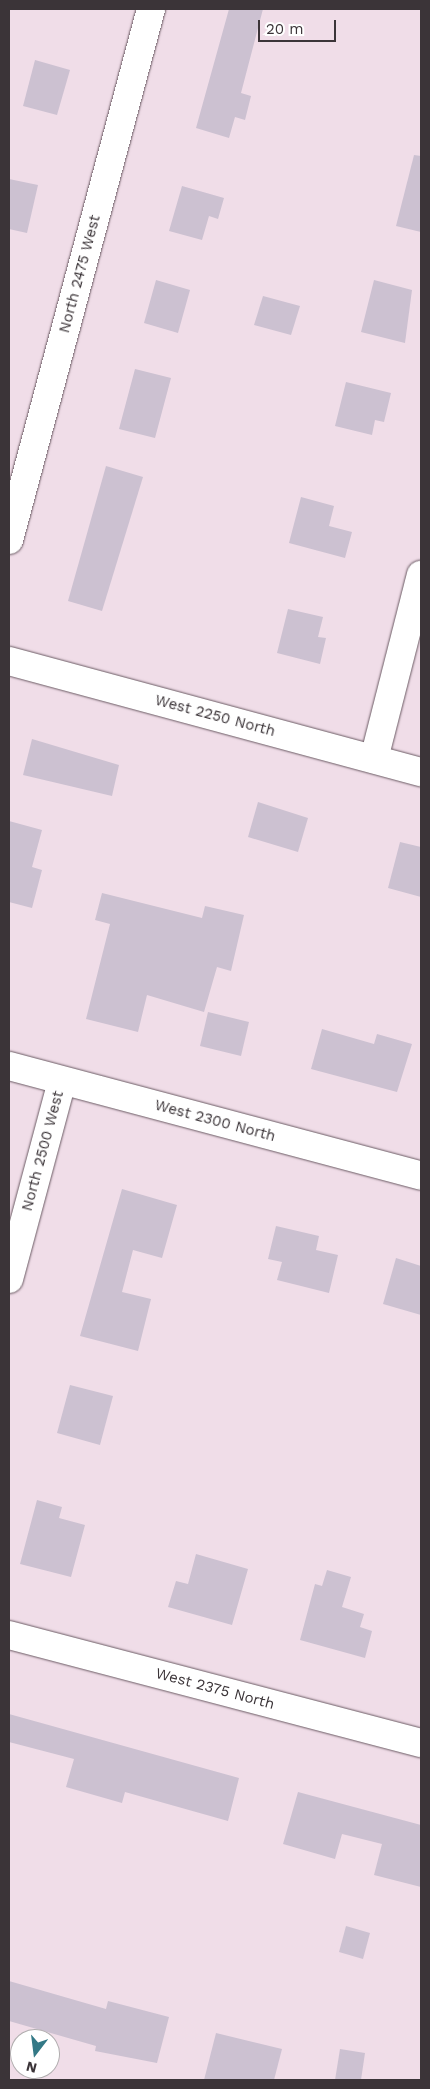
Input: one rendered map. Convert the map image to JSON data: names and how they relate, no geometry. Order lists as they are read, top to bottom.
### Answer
{
  "streets": {
    "street": [
      "North 2475 West",
      "West 2250 North",
      "West 2300 North",
      "North 2500 West",
      "West 2375 North"
    ]
  },
  "crossings": [
    ["West 2300 North", "North 2500 West"]
  ],
  "scale_bar": "20 m",
  "north": "bottom"
}
